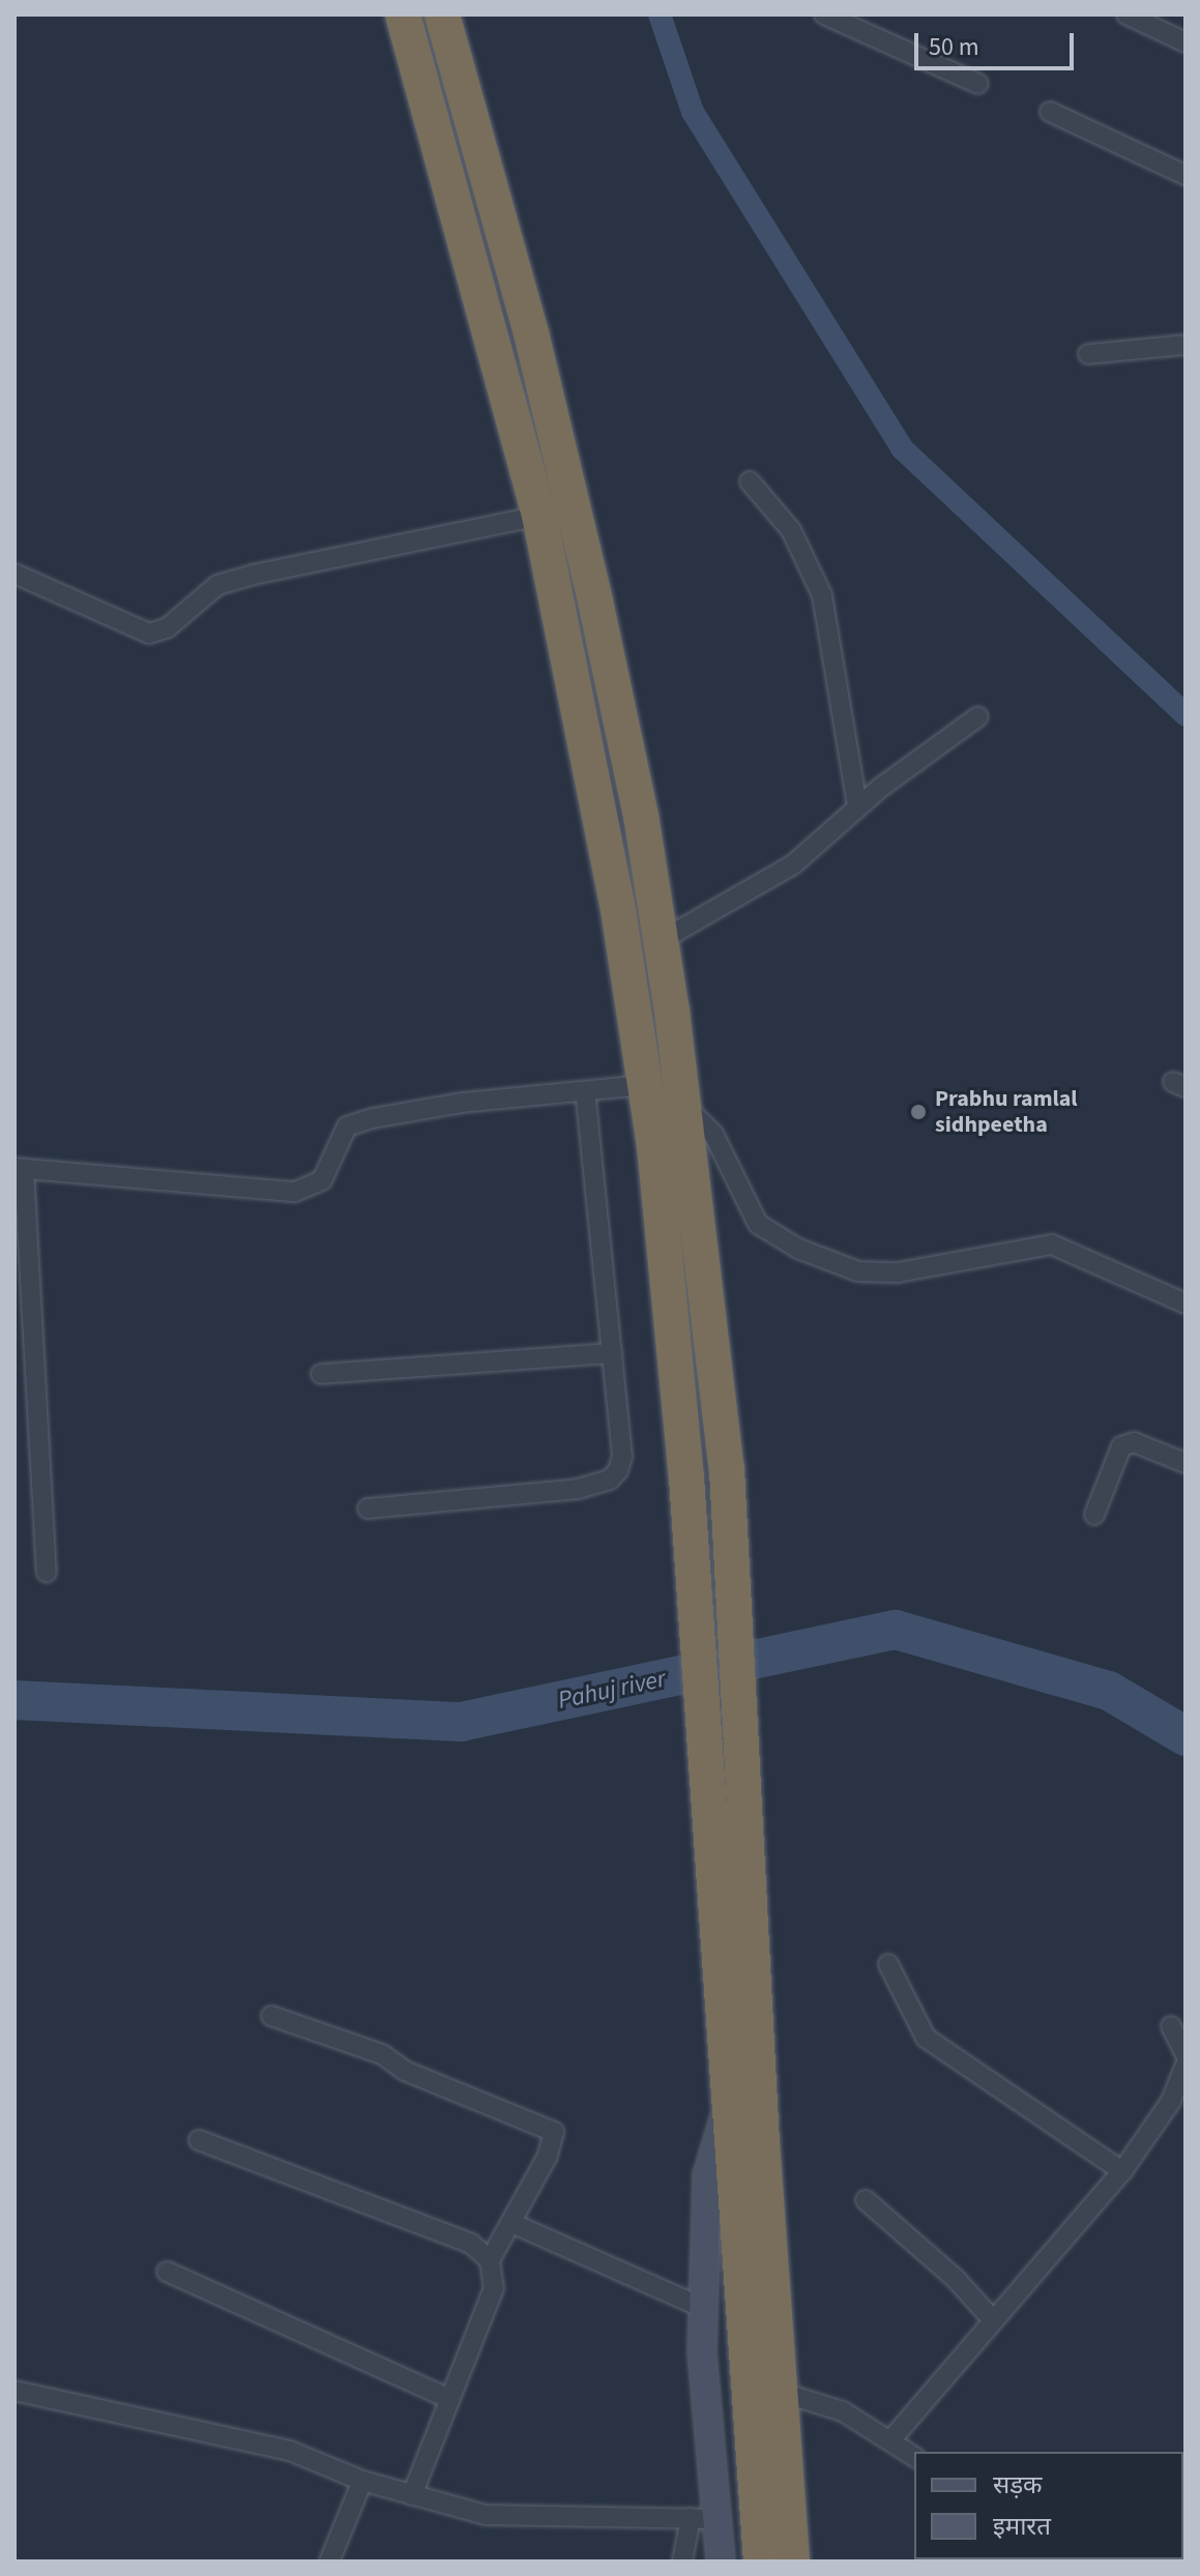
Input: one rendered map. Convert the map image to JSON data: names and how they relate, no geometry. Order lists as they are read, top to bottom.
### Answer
{
  "water": ["Pahuj river"],
  "places": ["Prabhu ramlal sidhpeetha"],
  "legend": ["सड़क", "इमारत"],
  "scale_bar": "50 m"
}
